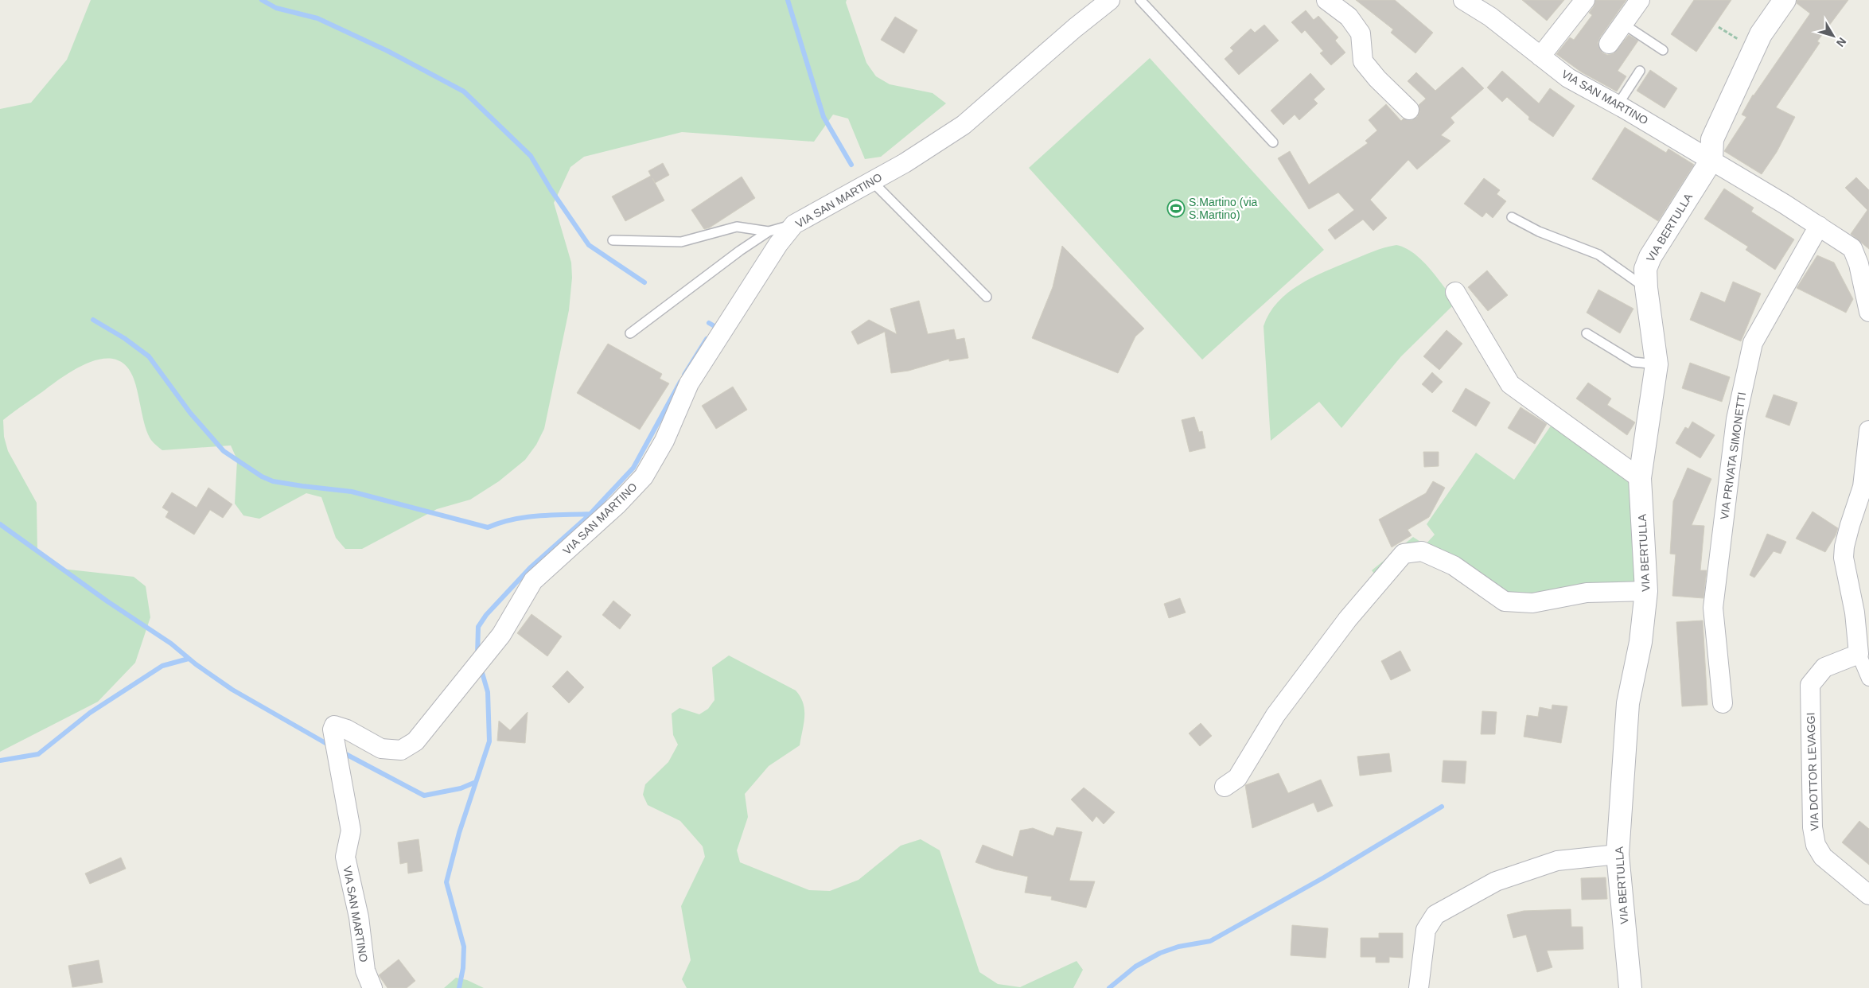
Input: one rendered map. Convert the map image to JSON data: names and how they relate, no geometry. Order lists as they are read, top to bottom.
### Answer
{
  "streets": {
    "street": [
      "VIA SAN MARTINO",
      "VIA BERTULLA",
      "VIA PRIVATA SIMONETTI",
      "VIA DOTTOR LEVAGGI"
    ]
  },
  "crossings": [
    ["VIA SAN MARTINO", "VIA BERTULLA"],
    ["VIA SAN MARTINO", "VIA PRIVATA SIMONETTI"]
  ],
  "places": {
    "sports": ["S.Martino (via S.Martino)"]
  },
  "north": "bottom right"
}
